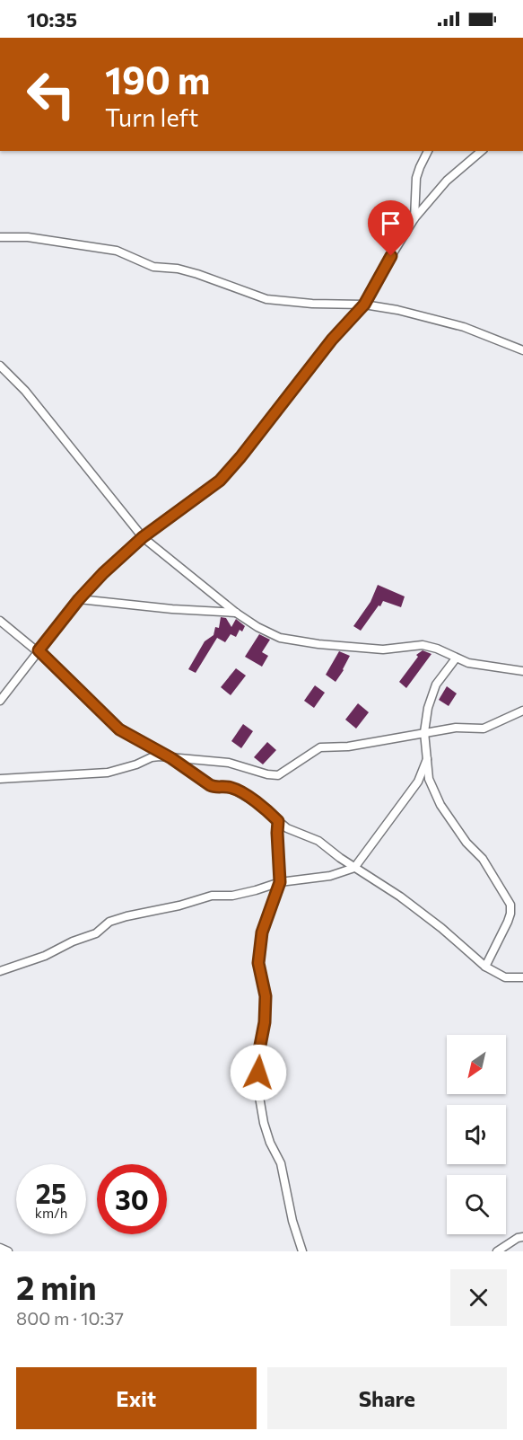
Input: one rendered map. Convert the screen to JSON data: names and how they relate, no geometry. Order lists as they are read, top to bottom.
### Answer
{
  "north": "bottom left",
  "page": {
    "status": "10:35",
    "turn": ["190 m", "Turn left"],
    "speed": "25 km/h",
    "limit": "30",
    "heading": ["2 min", "800 m · 10:37"],
    "buttons": ["Exit", "Share"]
  }
}
